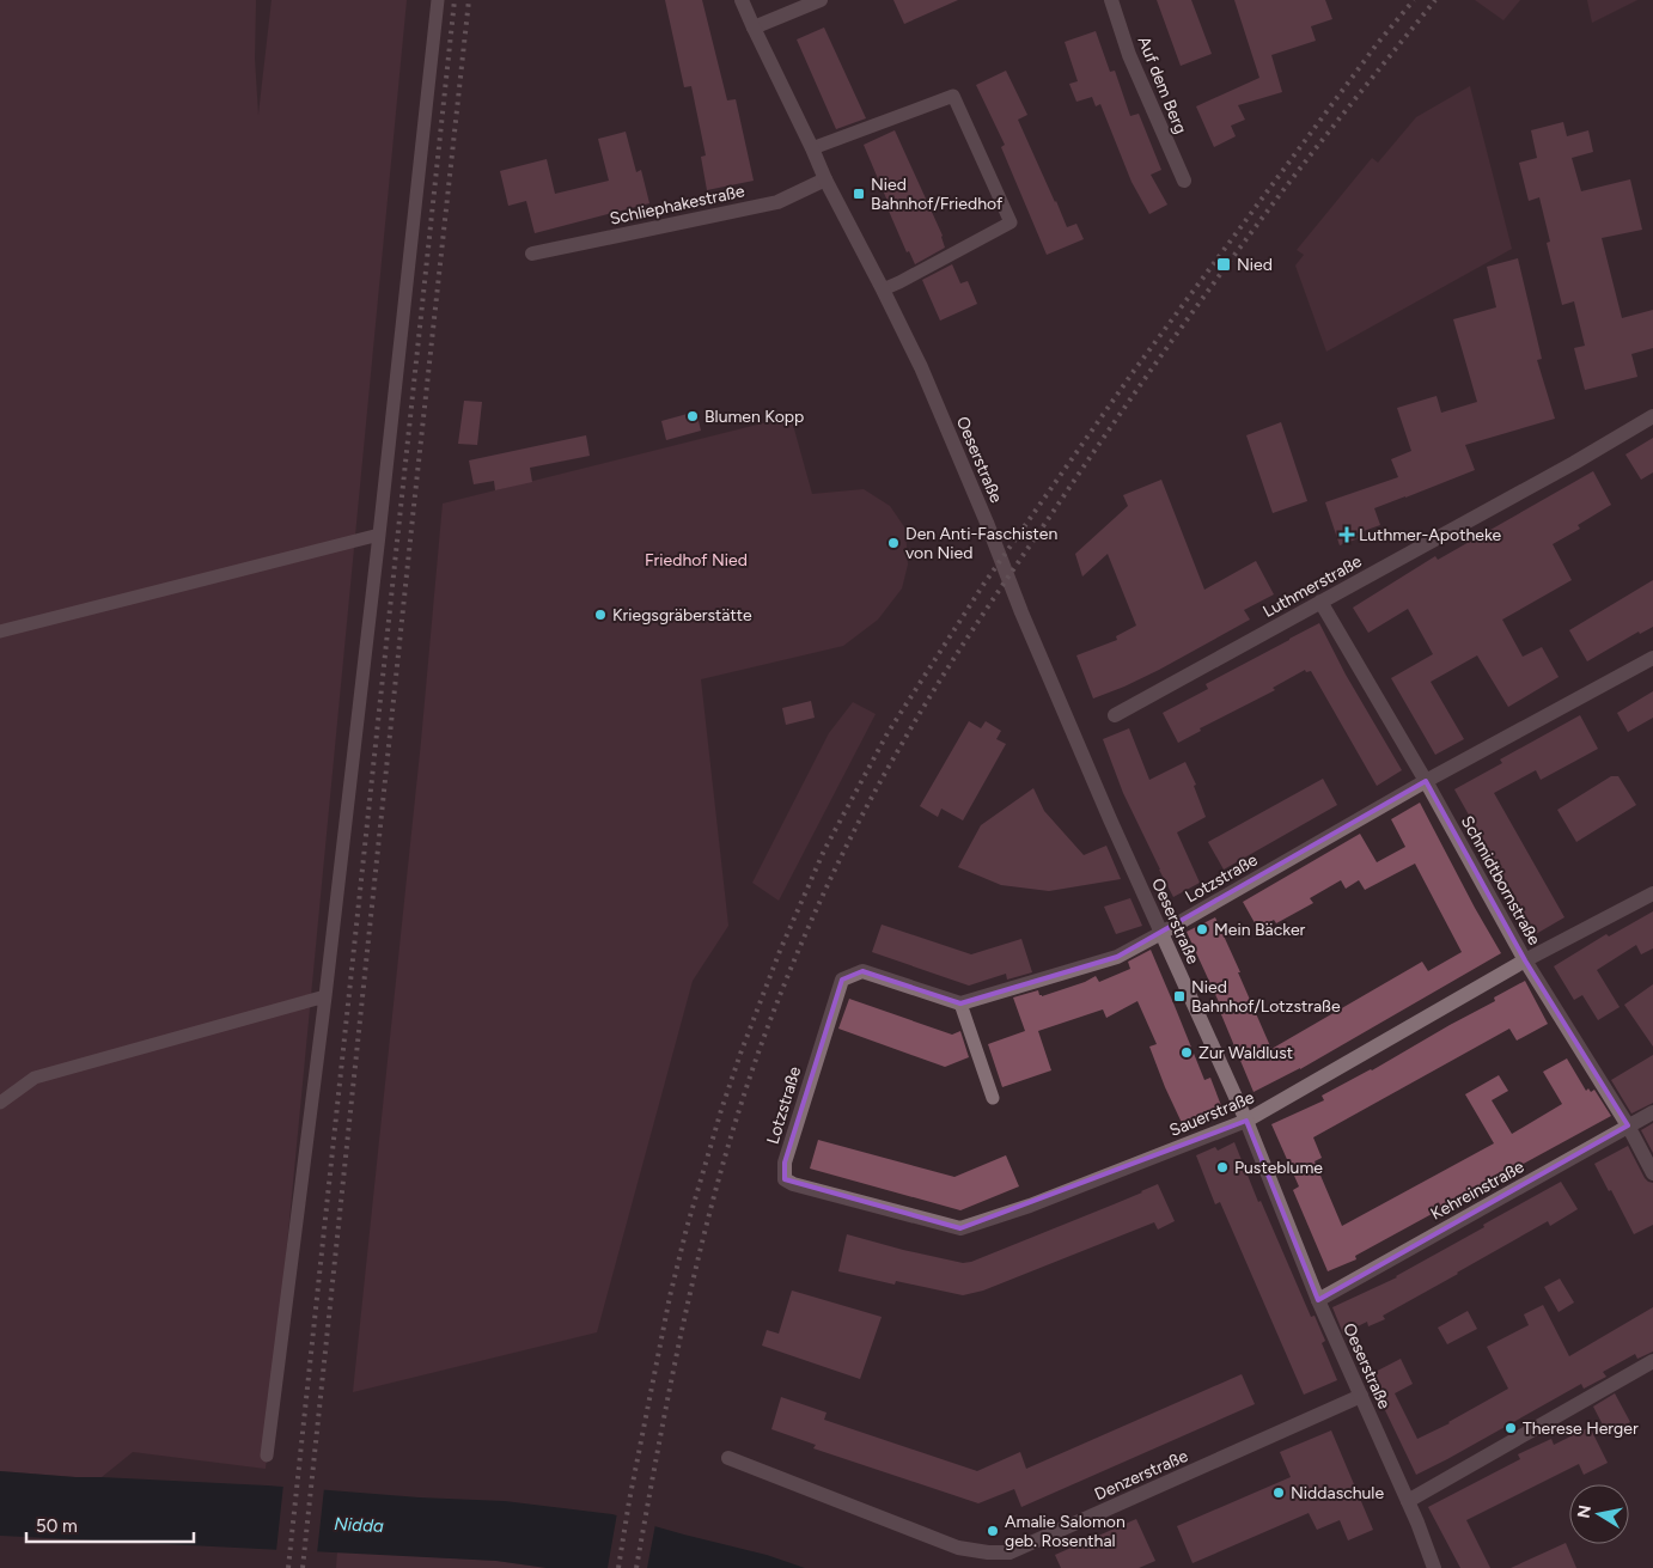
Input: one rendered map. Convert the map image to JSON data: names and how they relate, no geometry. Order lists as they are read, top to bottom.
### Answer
{
  "streets": {
    "street": [
      "Auf dem Berg",
      "Schliephakestraße",
      "Oeserstraße",
      "Luthmerstraße",
      "Lotzstraße",
      "Schmidtbornstraße",
      "Sauerstraße",
      "Kehreinstraße",
      "Denzerstraße"
    ]
  },
  "crossings": [
    ["Schliephakestraße", "Oeserstraße"],
    ["Oeserstraße", "Lotzstraße"],
    ["Oeserstraße", "Sauerstraße"],
    ["Oeserstraße", "Kehreinstraße"],
    ["Oeserstraße", "Denzerstraße"],
    ["Luthmerstraße", "Schmidtbornstraße"],
    ["Lotzstraße", "Schmidtbornstraße"],
    ["Lotzstraße", "Sauerstraße"],
    ["Schmidtbornstraße", "Sauerstraße"],
    ["Schmidtbornstraße", "Kehreinstraße"]
  ],
  "water": ["Nidda"],
  "parks": ["Friedhof Nied"],
  "places": {
    "transit": ["Nied Bahnhof/Friedhof", "Nied", "Nied Bahnhof/Lotzstraße"],
    "other": [
      "Blumen Kopp",
      "Den Anti-Faschisten von Nied",
      "Kriegsgräberstätte",
      "Mein Bäcker",
      "Zur Waldlust",
      "Pusteblume",
      "Therese Herger",
      "Niddaschule",
      "Amalie Salomon geb. Rosenthal"
    ],
    "health": ["Luthmer-Apotheke"]
  },
  "scale_bar": "50 m",
  "north": "left"
}
